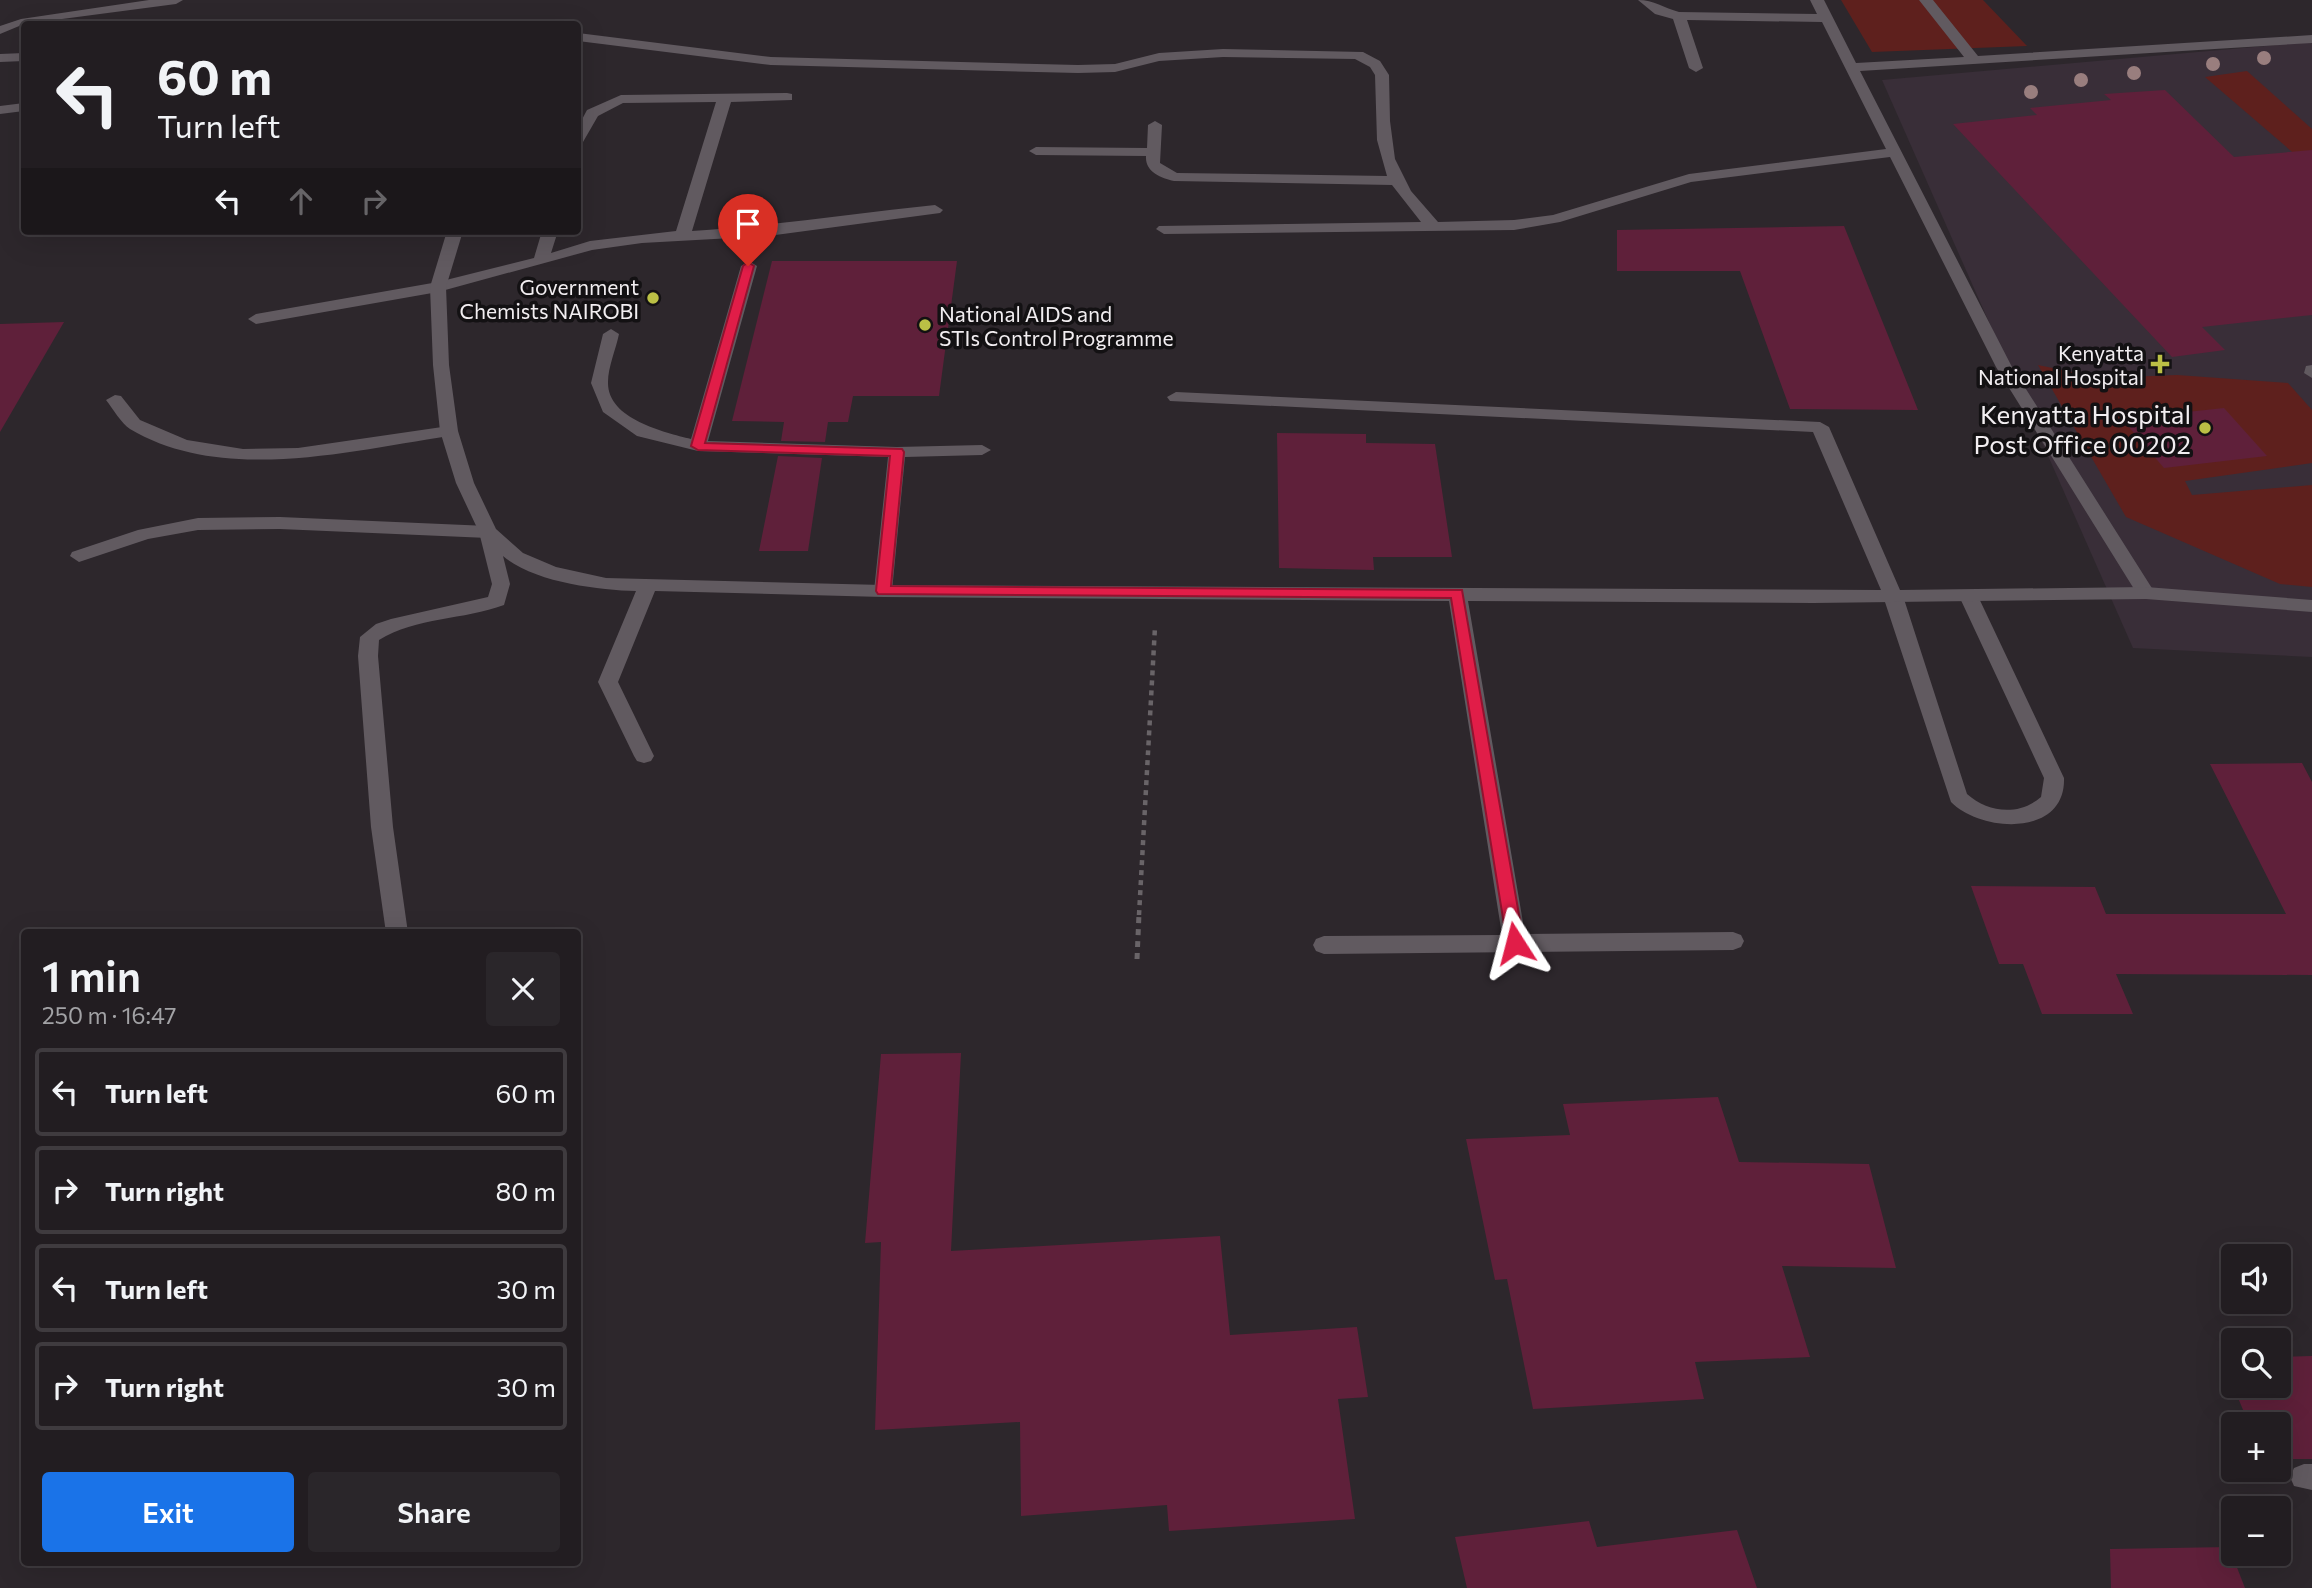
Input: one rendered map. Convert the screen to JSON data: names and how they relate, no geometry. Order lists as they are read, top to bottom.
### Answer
{
  "places": {
    "other": ["Government Chemists NAIROBI", "National AIDS and STIs Control Programme", "Kenyatta Hospital Post Office 00202"],
    "health": ["Kenyatta National Hospital"]
  },
  "page": {
    "turn": ["60 m", "Turn left"],
    "heading": ["1 min", "250 m · 16:47"],
    "list": [
      {
        "name": "Turn left",
        "value": "60 m"
      },
      {
        "name": "Turn right",
        "value": "80 m"
      },
      {
        "name": "Turn left",
        "value": "30 m"
      },
      {
        "name": "Turn right",
        "value": "30 m"
      }
    ],
    "map_buttons": ["+", "−"],
    "buttons": ["Exit", "Share"]
  }
}
